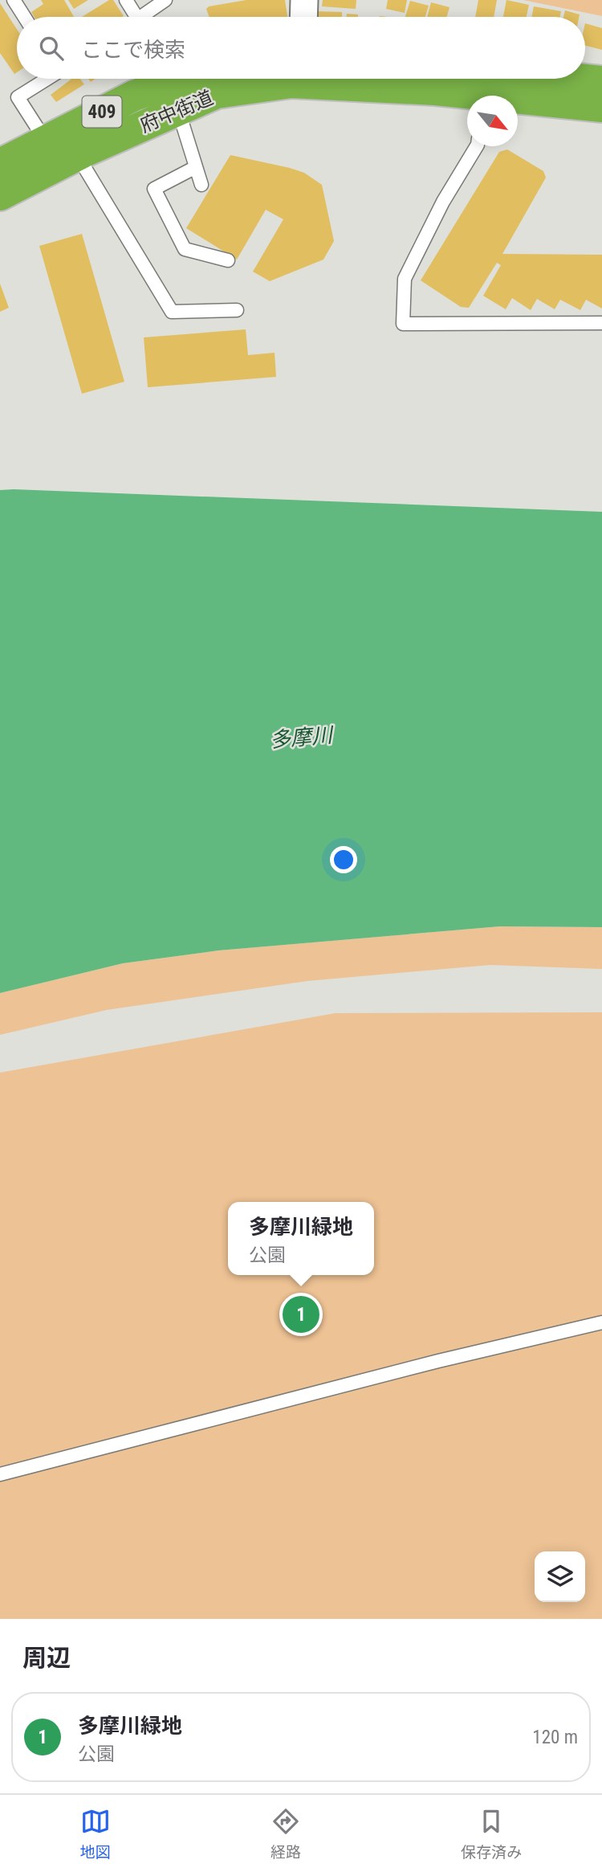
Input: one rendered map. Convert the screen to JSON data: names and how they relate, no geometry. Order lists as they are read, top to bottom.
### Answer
{
  "streets": {
    "highway": ["409", "府中街道"]
  },
  "water": ["多摩川"],
  "north": "bottom right",
  "page": {
    "search": "ここで検索",
    "popup": ["多摩川緑地", "公園"],
    "pins": "1",
    "heading": "周辺",
    "list": [
      {
        "mark": "1",
        "name": "多摩川緑地",
        "note": "公園",
        "value": "120 m"
      }
    ],
    "nav": ["地図", "経路", "保存済み"]
  }
}
